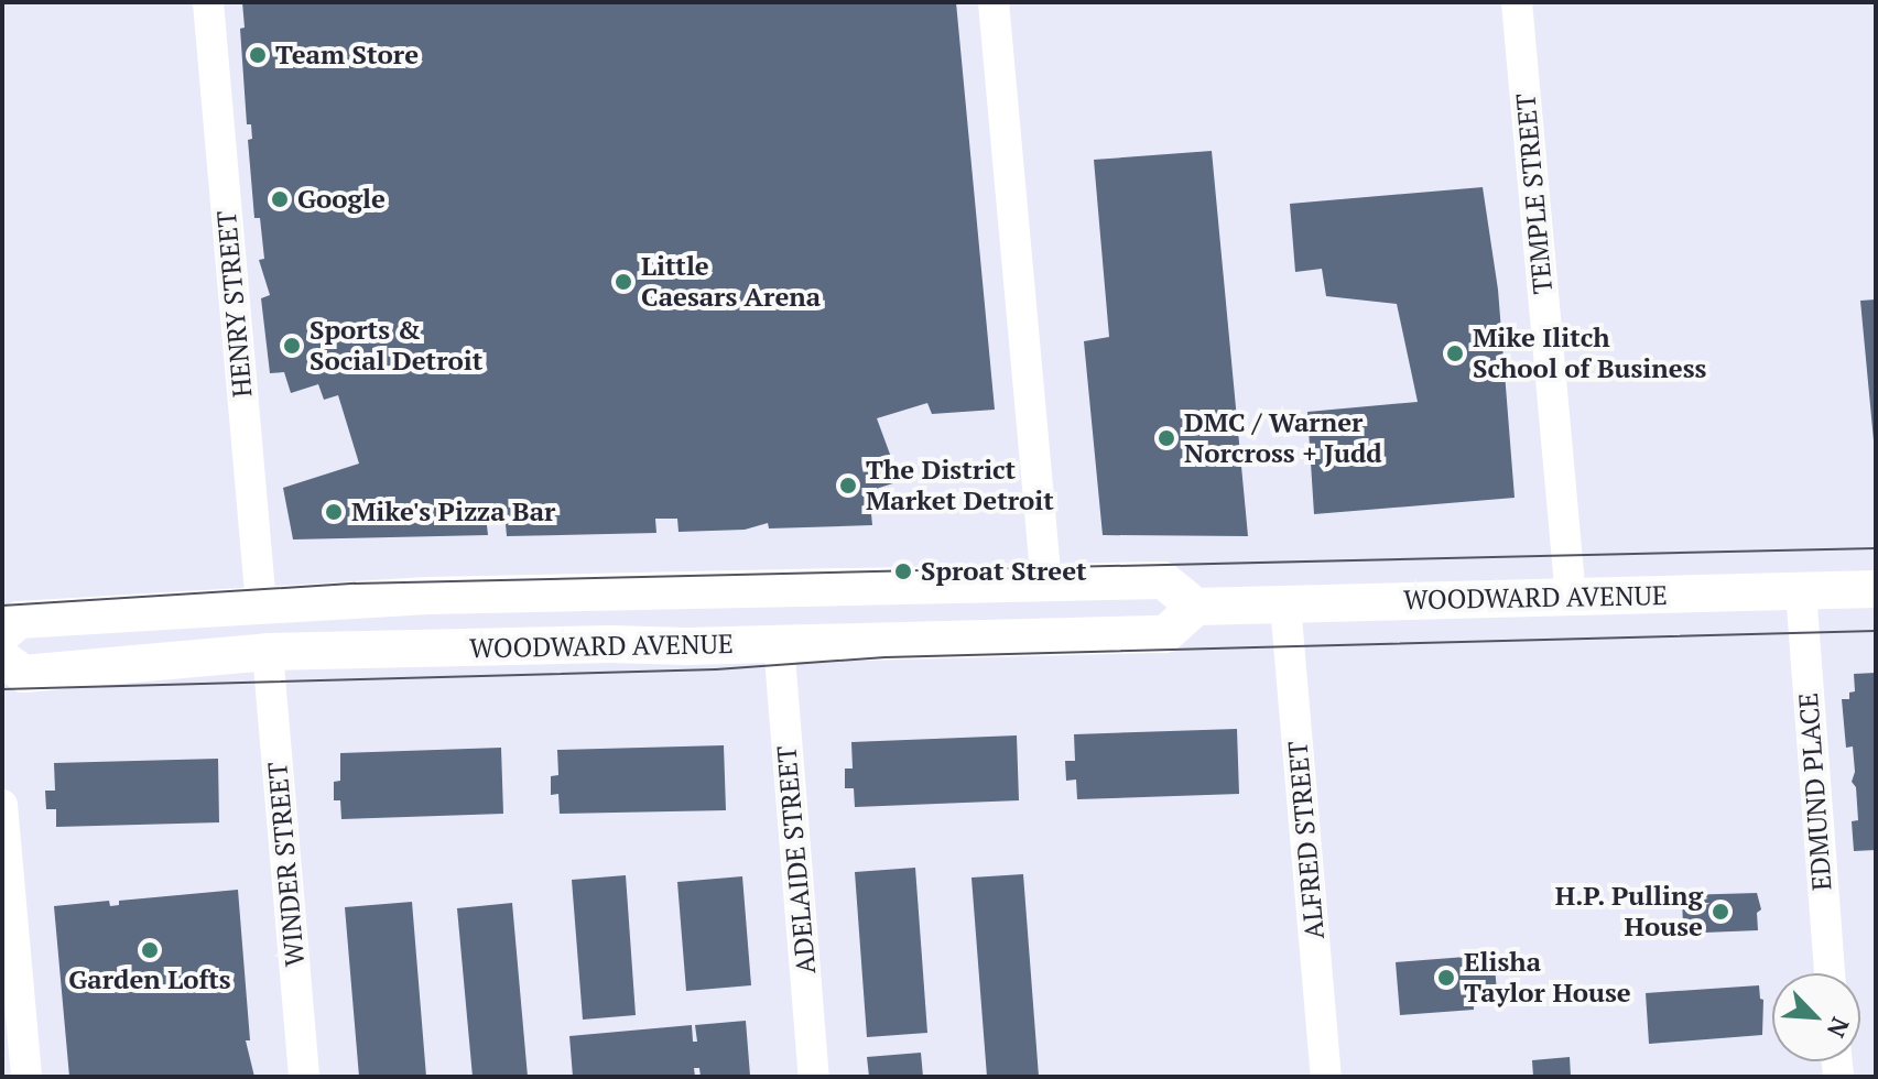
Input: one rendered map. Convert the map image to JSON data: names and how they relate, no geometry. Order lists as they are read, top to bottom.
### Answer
{
  "streets": {
    "main road": ["WOODWARD AVENUE"],
    "street": [
      "TEMPLE STREET",
      "HENRY STREET",
      "EDMUND PLACE",
      "ALFRED STREET",
      "ADELAIDE STREET",
      "WINDER STREET"
    ]
  },
  "crossings": [
    ["TEMPLE STREET", "WOODWARD AVENUE"],
    ["HENRY STREET", "WOODWARD AVENUE"],
    ["WOODWARD AVENUE", "EDMUND PLACE"],
    ["WOODWARD AVENUE", "ALFRED STREET"],
    ["WOODWARD AVENUE", "ADELAIDE STREET"],
    ["WOODWARD AVENUE", "WINDER STREET"]
  ],
  "places": [
    "Team Store",
    "Google",
    "Little Caesars Arena",
    "Sports & Social Detroit",
    "Mike Ilitch School of Business",
    "DMC / Warner Norcross + Judd",
    "The District Market Detroit",
    "Mike's Pizza Bar",
    "Sproat Street",
    "H.P. Pulling House",
    "Garden Lofts",
    "Elisha Taylor House"
  ],
  "north": "bottom right"
}
